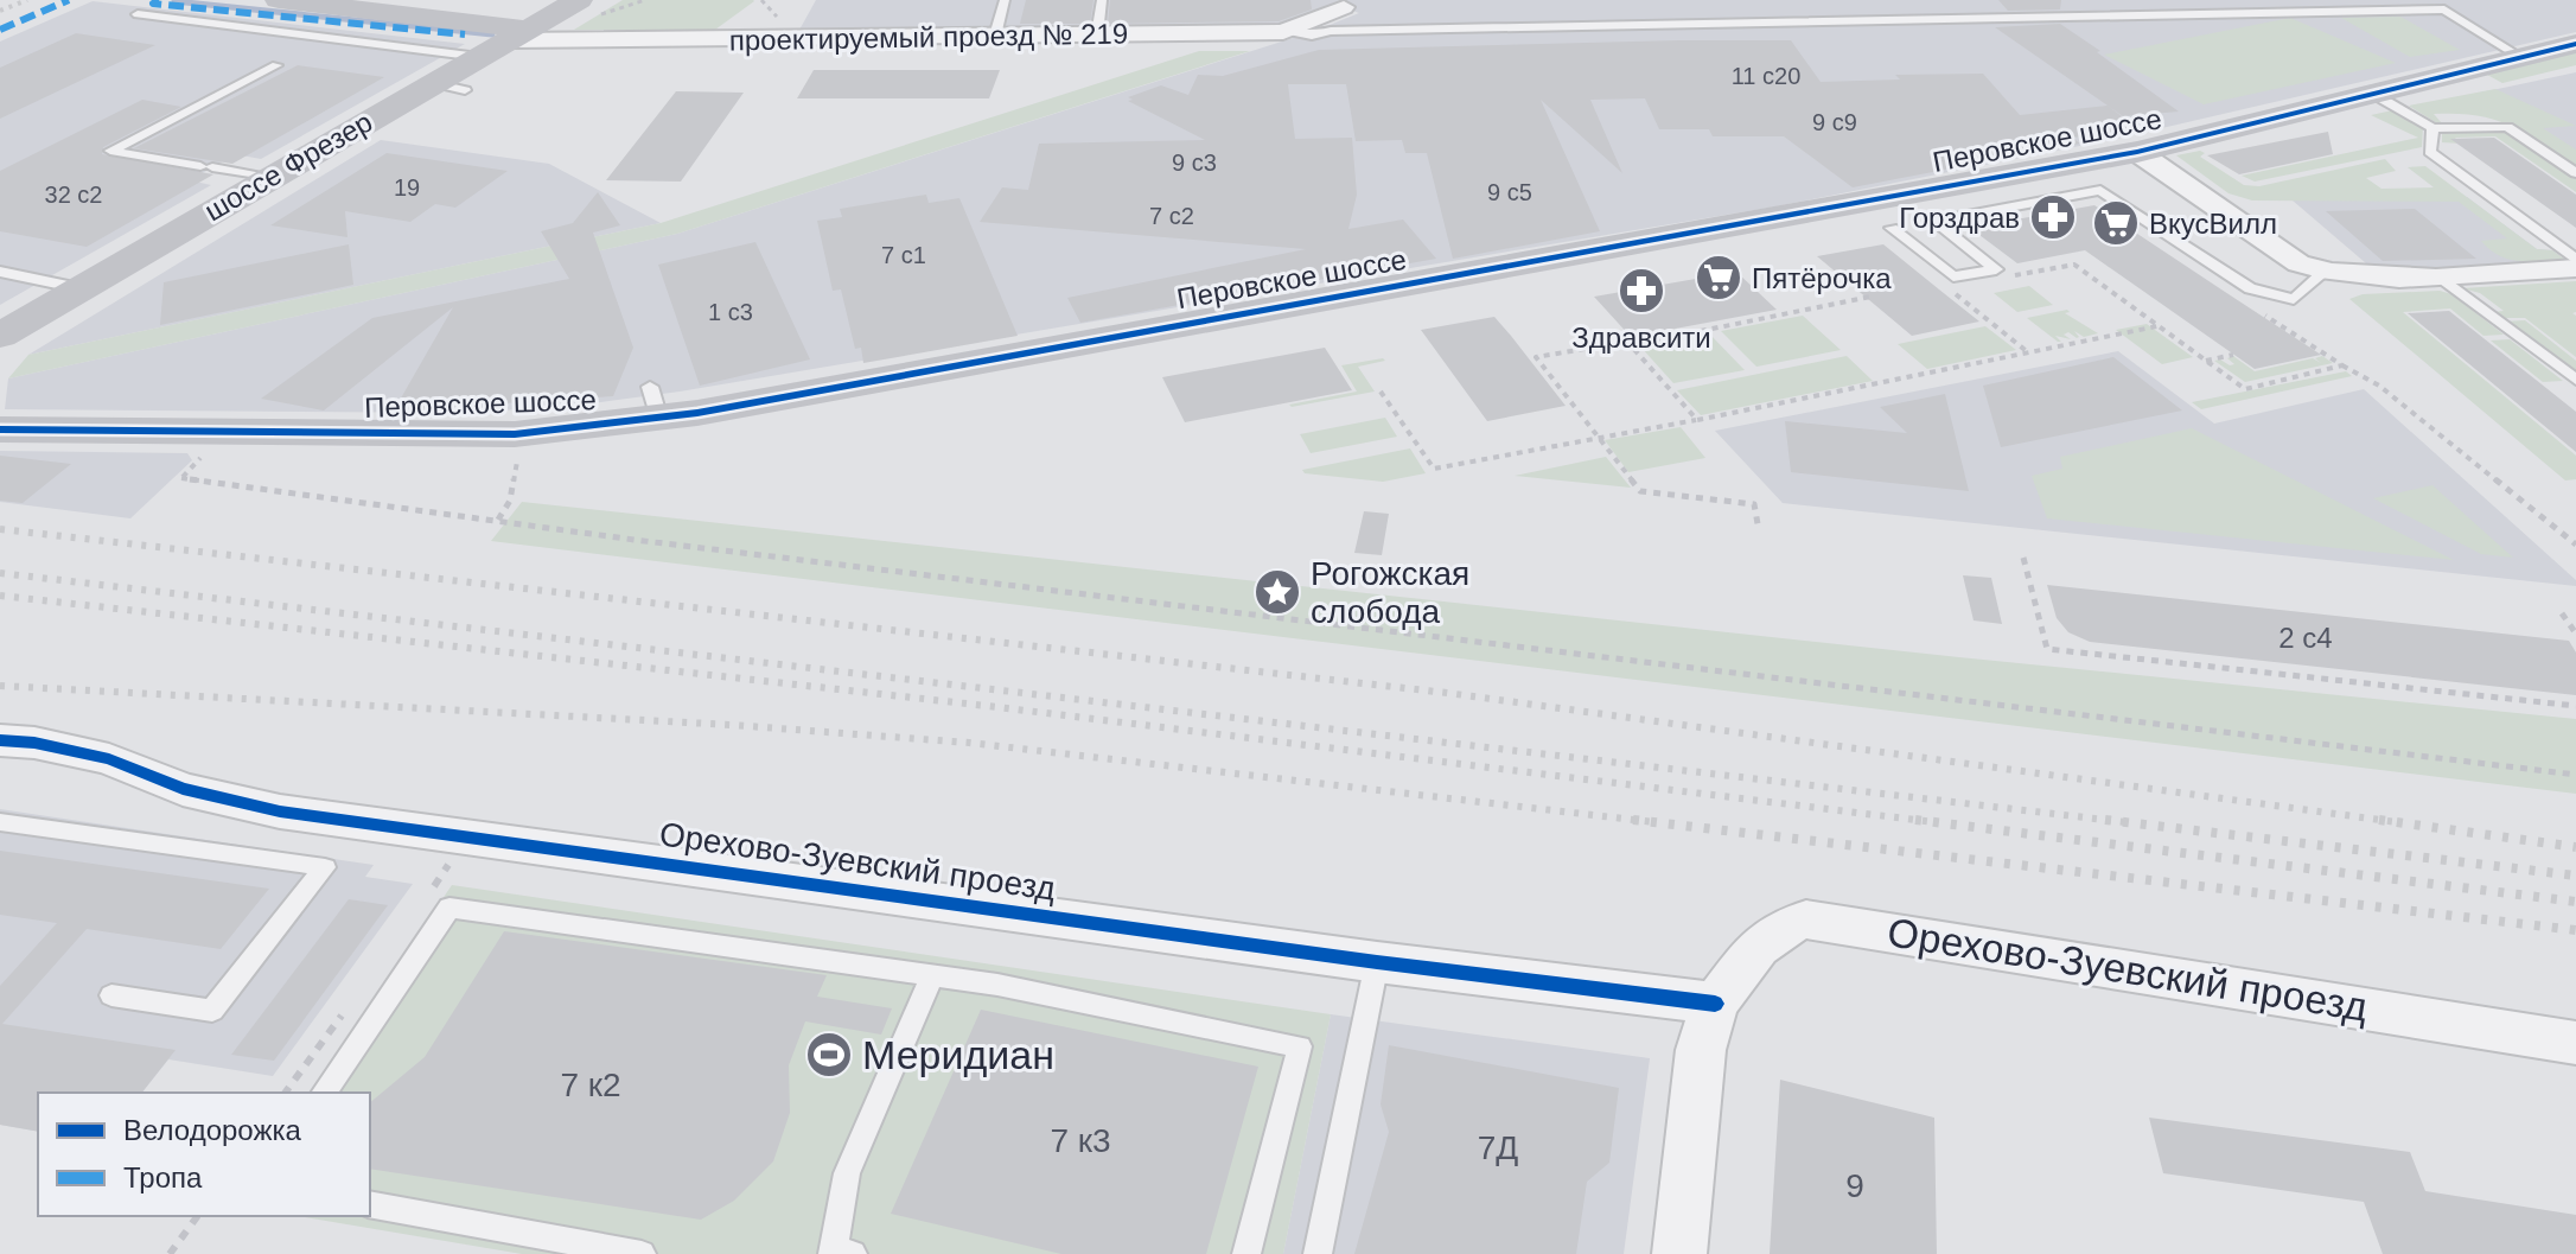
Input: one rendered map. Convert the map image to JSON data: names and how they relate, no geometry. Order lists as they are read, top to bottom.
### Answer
{
  "streets": {
    "street": [
      "проектируемый проезд № 219",
      "Перовское шоссе",
      "шоссе Фрезер",
      "Орехово-Зуевский проезд"
    ]
  },
  "crossings": [
    ["проектируемый проезд № 219", "шоссе Фрезер"]
  ],
  "places": {
    "pharmacy": ["Горздрав", "Здравсити"],
    "supermarket": ["ВкусВилл", "Пятёрочка"],
    "place": ["Рогожская слобода"],
    "sports": ["Меридиан"]
  },
  "house_numbers": [
    "11 с20",
    "9 с9",
    "9 с3",
    "19",
    "9 с5",
    "32 с2",
    "7 с2",
    "7 с1",
    "1 с3",
    "2 с4",
    "7 к2",
    "7 к3",
    "7Д",
    "9"
  ],
  "legend": ["Велодорожка", "Тропа"]
}
